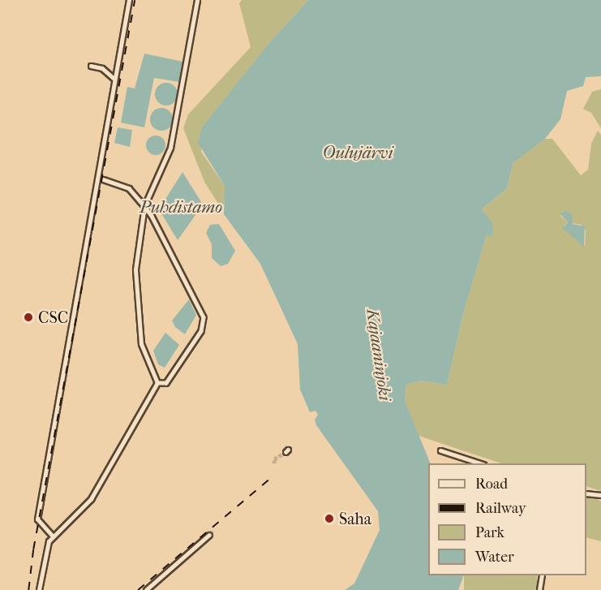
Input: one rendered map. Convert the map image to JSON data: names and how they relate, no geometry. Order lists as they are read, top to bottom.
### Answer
{
  "water": ["Oulujärvi", "Puhdistamo", "Kajaaninjoki"],
  "places": ["CSC", "Saha"],
  "legend": [
    "Road",
    "Railway",
    "Park",
    "Water"
  ]
}
